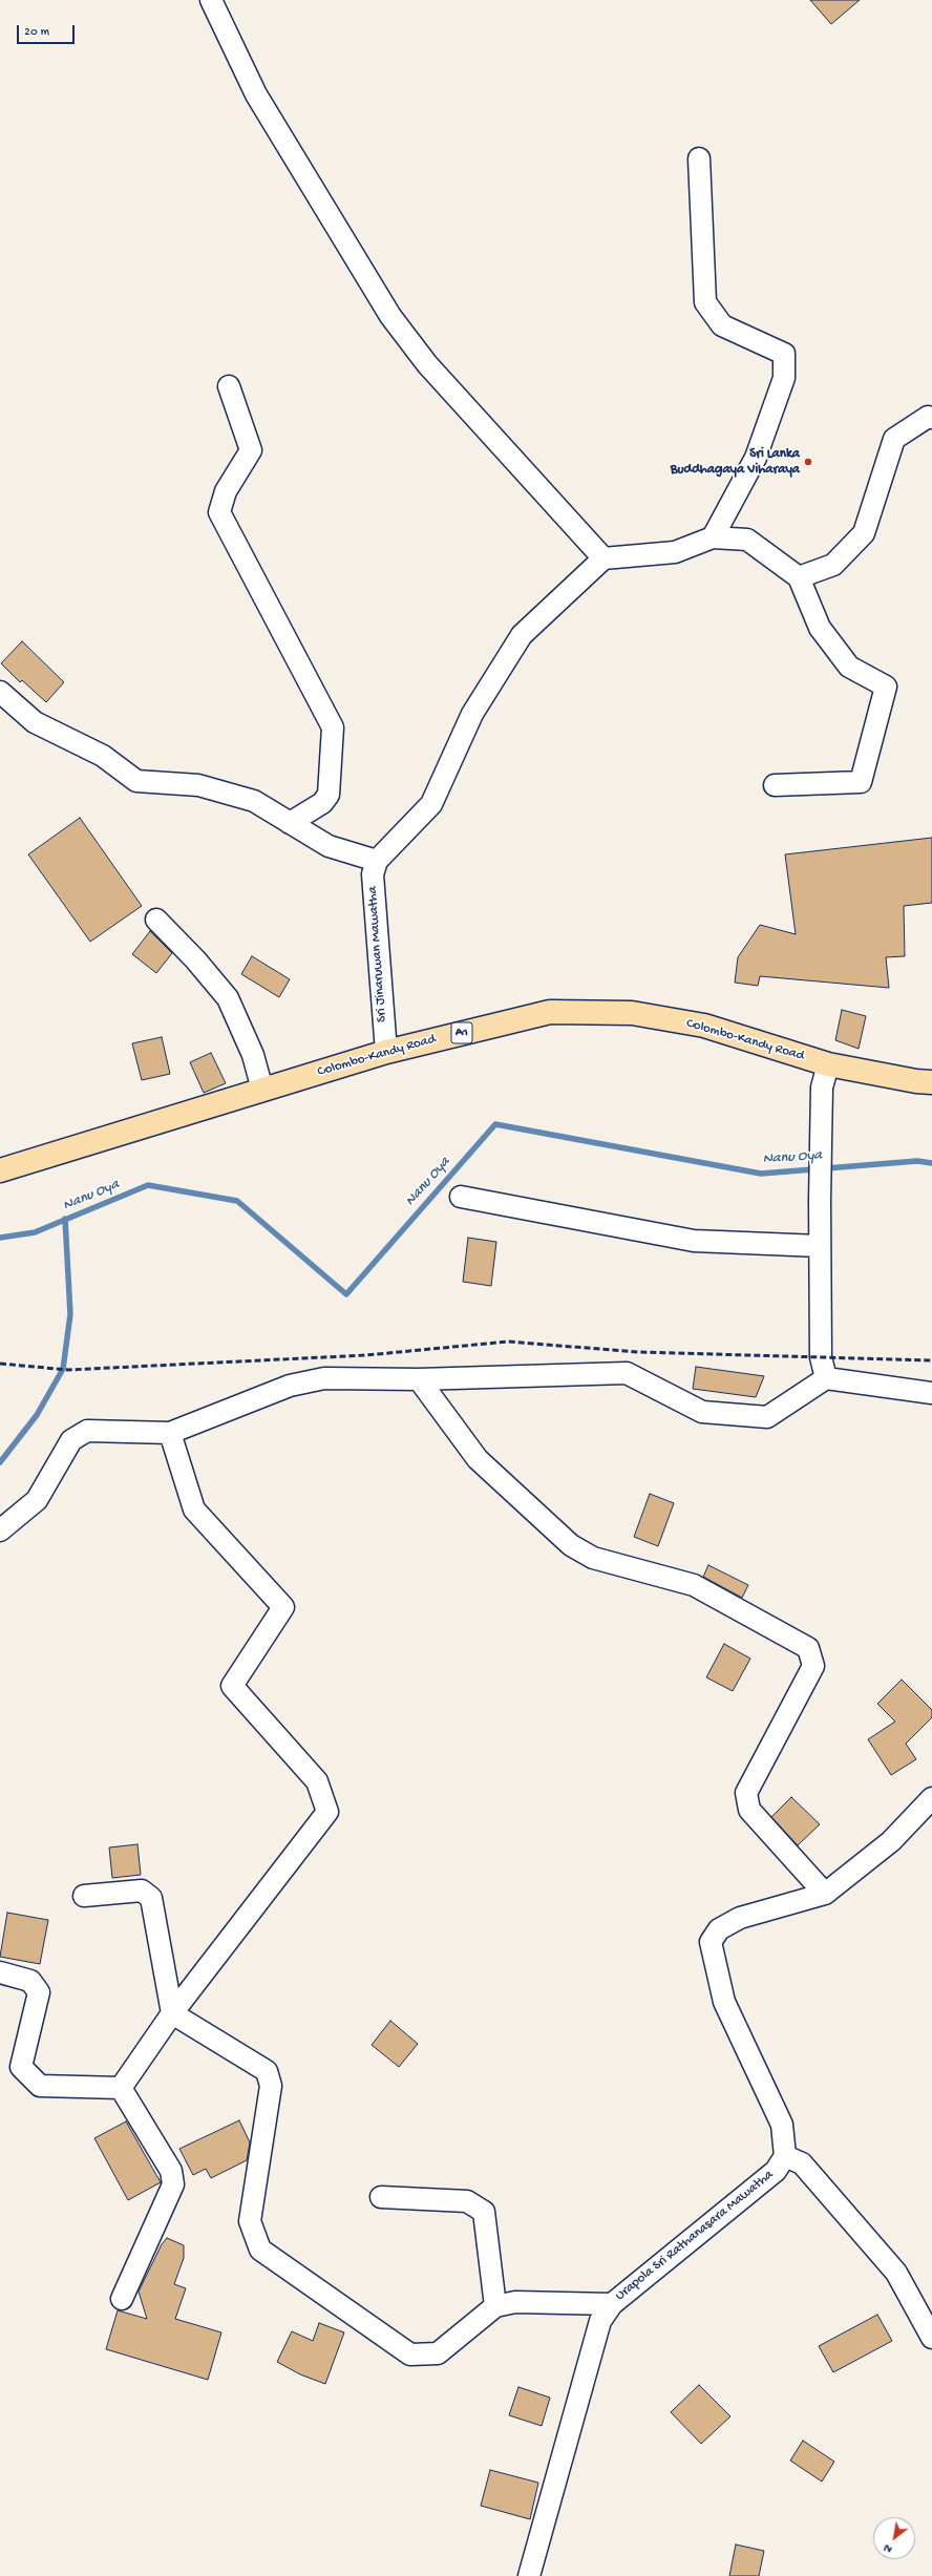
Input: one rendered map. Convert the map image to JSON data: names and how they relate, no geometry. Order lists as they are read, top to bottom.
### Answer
{
  "streets": {
    "highway": ["A1", "Colombo-Kandy Road"],
    "street": ["Sri Jinaruwan Mawatha", "Urapola Sri Rathanasara Mawatha"]
  },
  "crossings": [
    ["Sri Jinaruwan Mawatha", "Colombo-Kandy Road"]
  ],
  "water": ["Nanu Oya"],
  "places": ["Sri Lanka Buddhagaya Viharaya"],
  "scale_bar": "20 m",
  "north": "bottom left"
}
